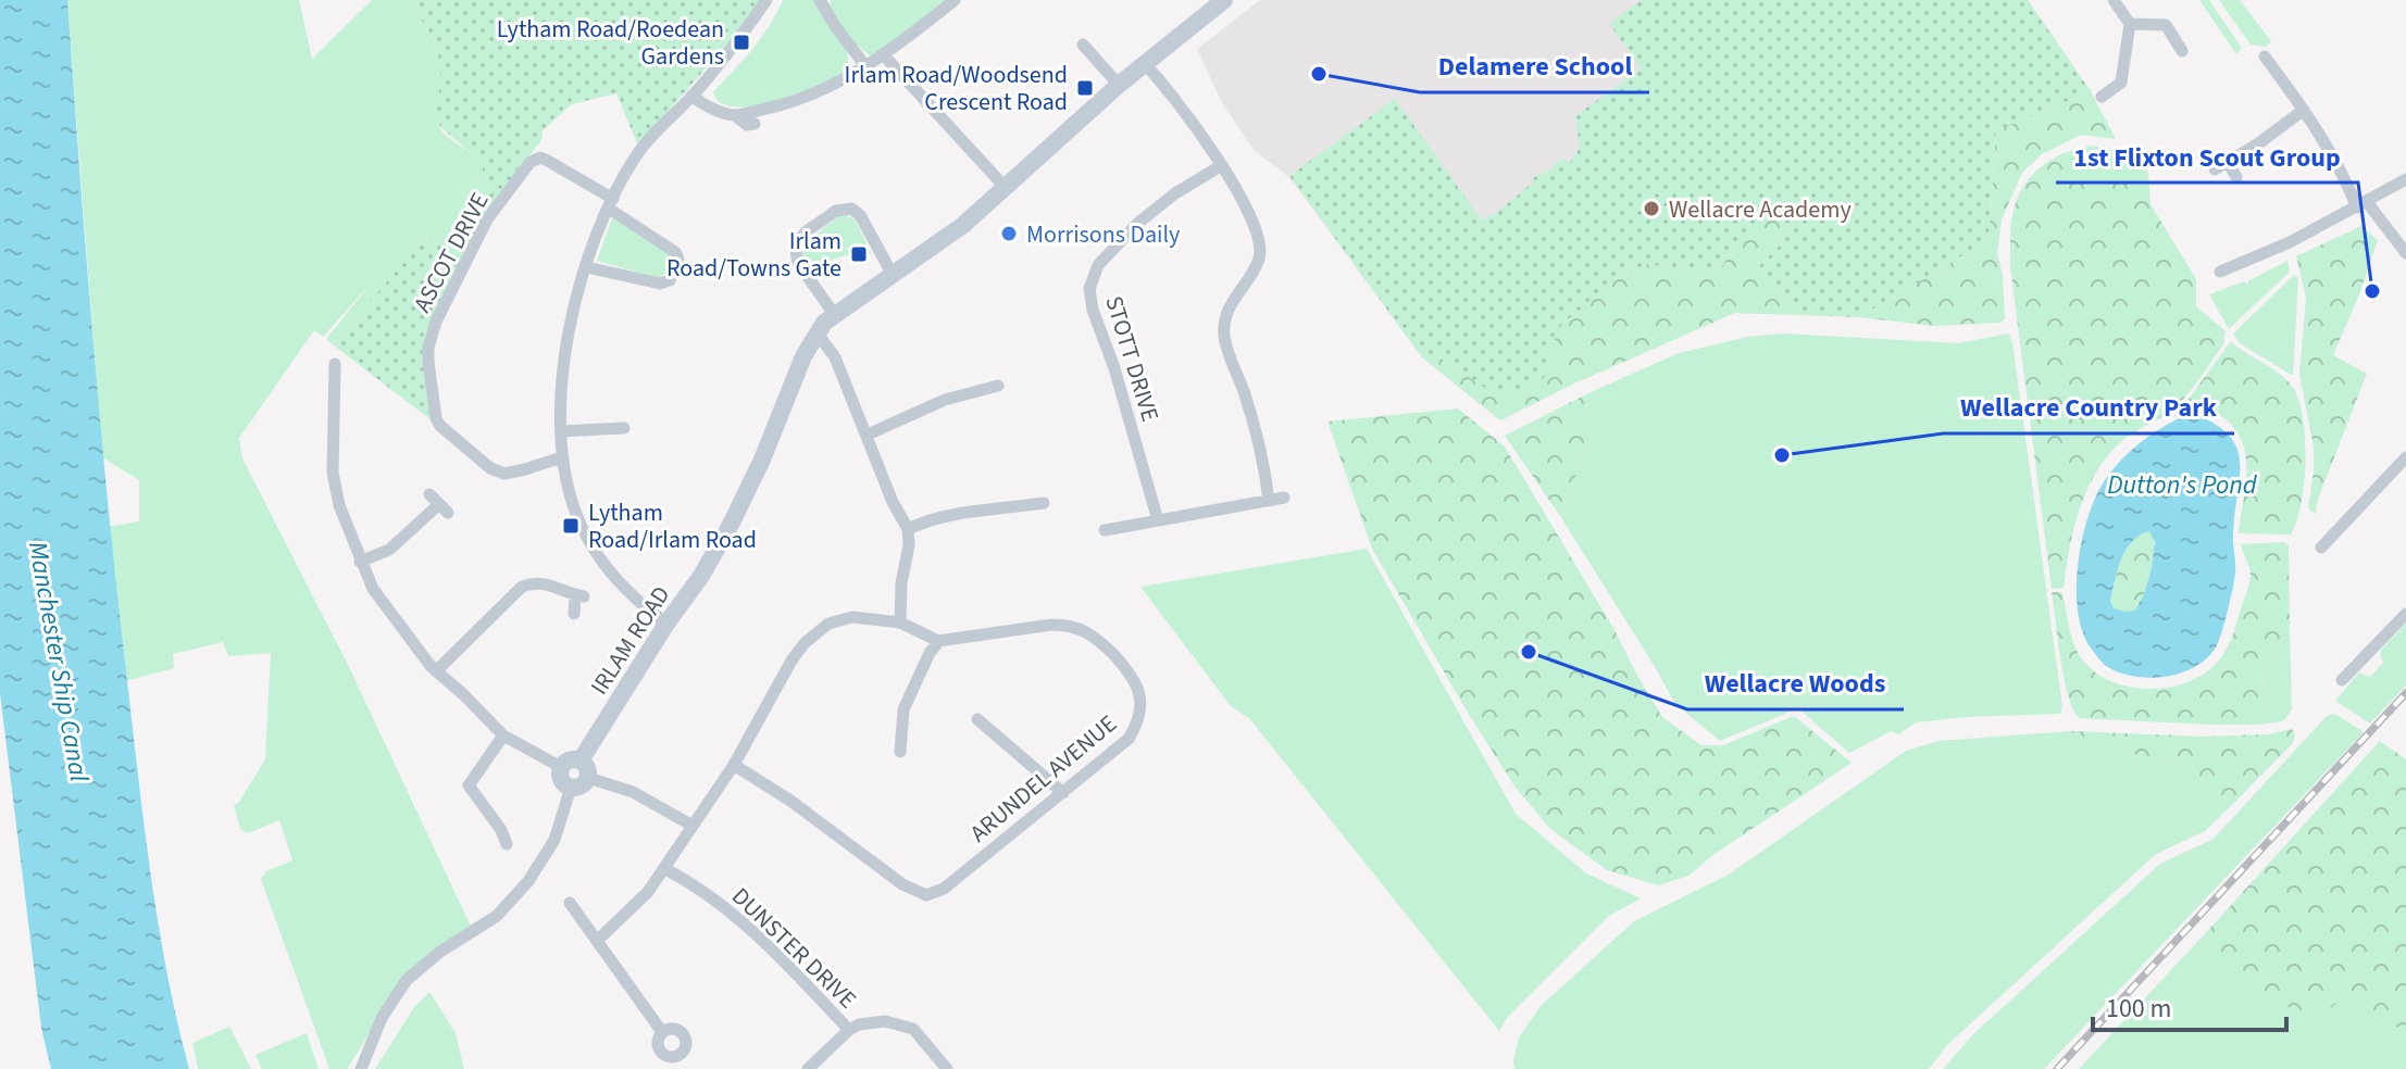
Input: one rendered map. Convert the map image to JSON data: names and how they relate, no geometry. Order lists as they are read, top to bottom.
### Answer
{
  "streets": {
    "street": [
      "ASCOT DRIVE",
      "STOTT DRIVE",
      "IRLAM ROAD",
      "ARUNDEL AVENUE",
      "DUNSTER DRIVE"
    ]
  },
  "water": ["Dutton's Pond", "Manchester Ship Canal"],
  "places": {
    "transit": [
      "Lytham Road/Roedean Gardens",
      "Irlam Road/Woodsend Crescent Road",
      "Irlam Road/Towns Gate",
      "Lytham Road/Irlam Road"
    ],
    "other": [
      "Delamere School",
      "Wellacre Academy",
      "Morrisons Daily",
      "1st Flixton Scout Group",
      "Wellacre Country Park",
      "Wellacre Woods"
    ]
  },
  "scale_bar": "100 m"
}
